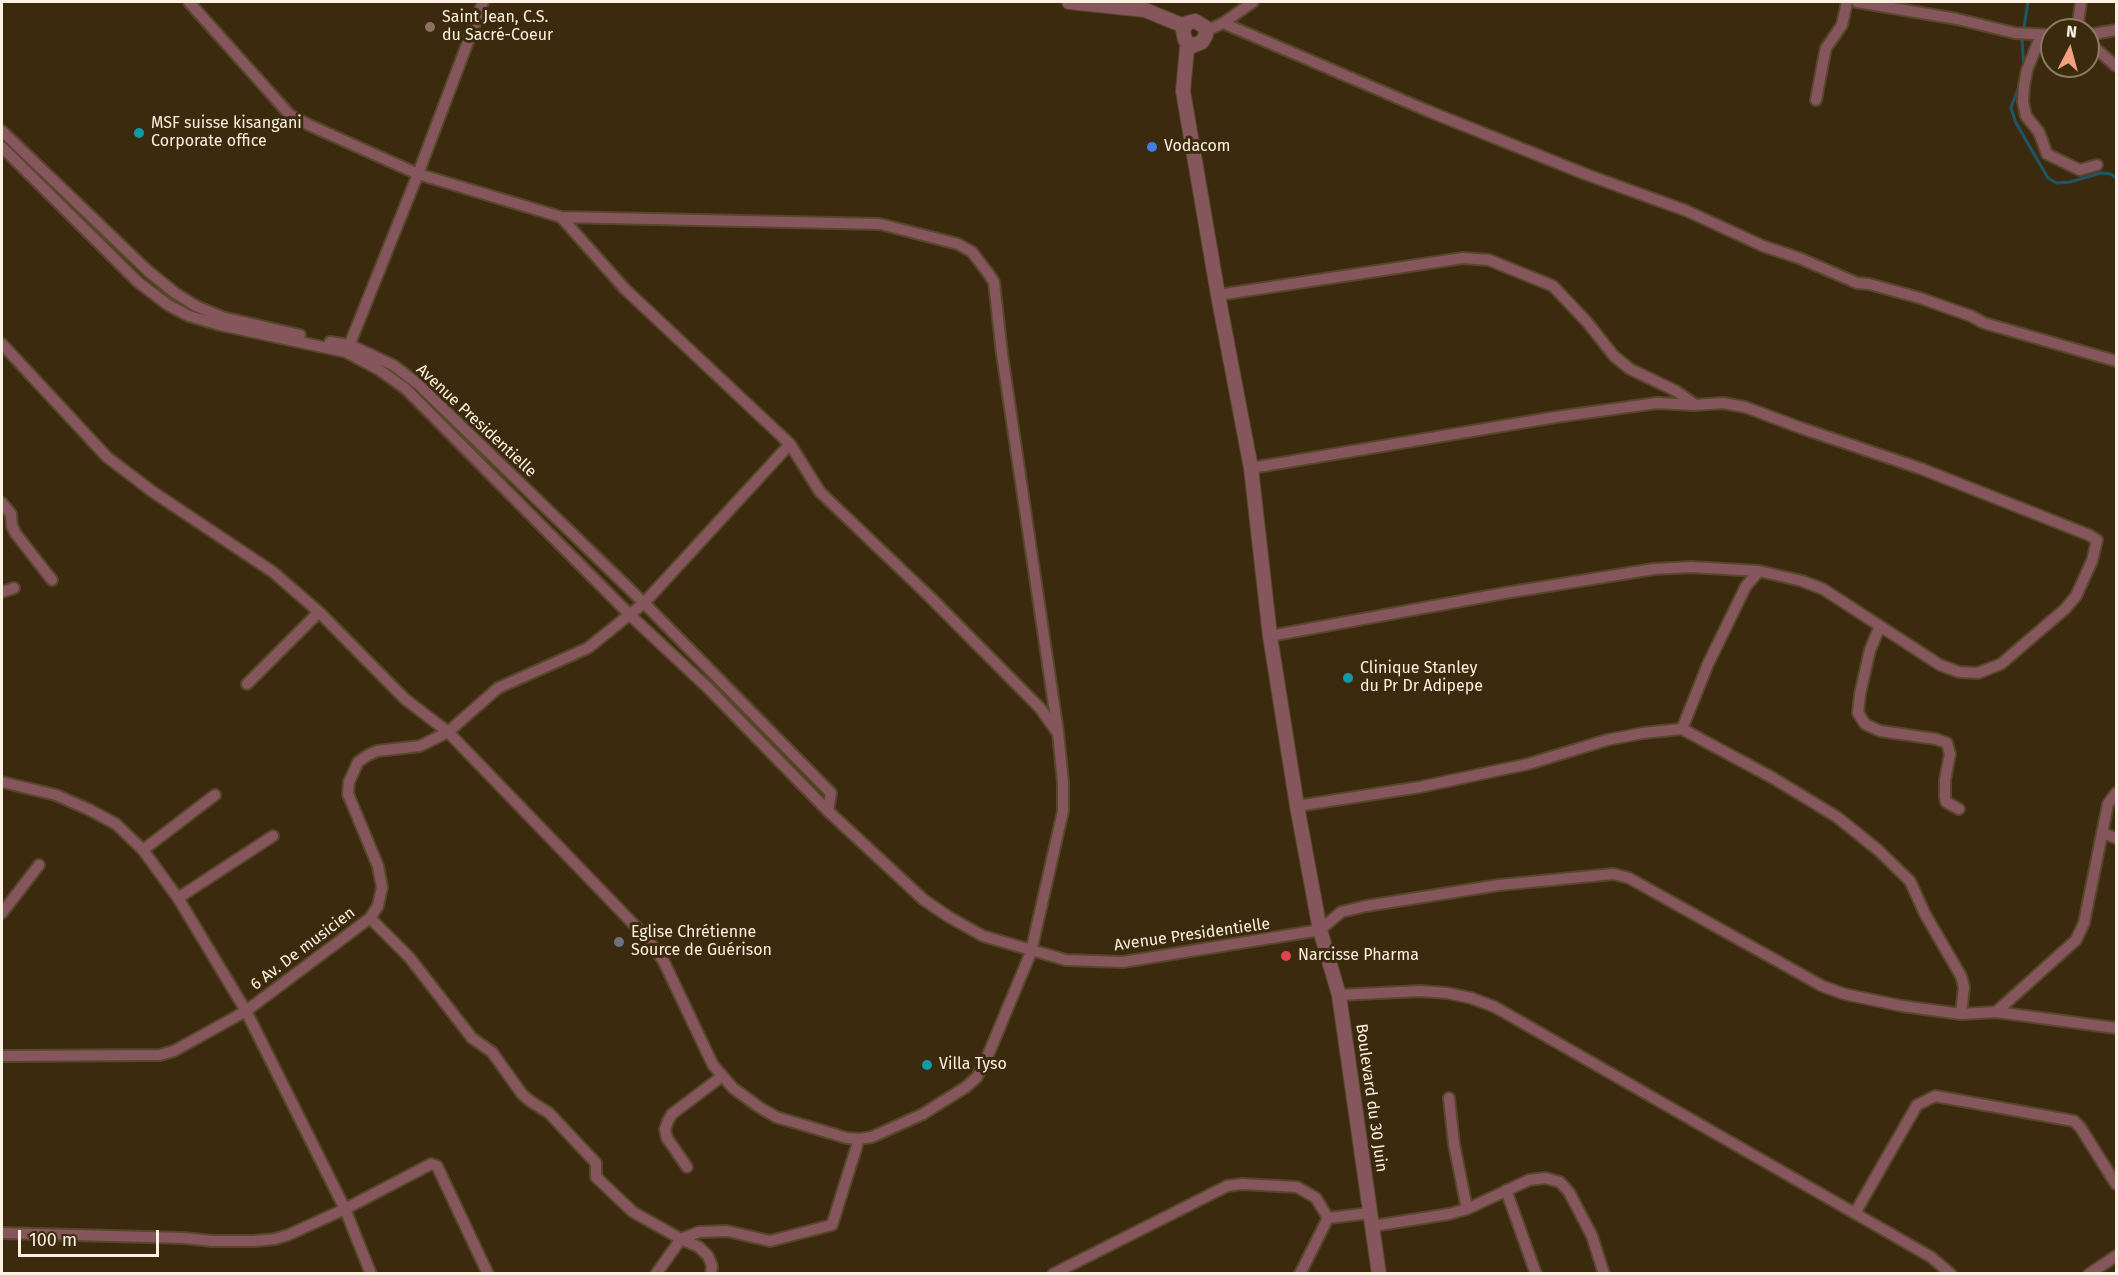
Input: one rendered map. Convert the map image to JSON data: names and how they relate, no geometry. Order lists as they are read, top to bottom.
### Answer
{
  "streets": {
    "street": ["Avenue Presidentielle", "6 Av. De musicien", "Boulevard du 30 Juin"]
  },
  "crossings": [
    ["Avenue Presidentielle", "6 Av. De musicien"],
    ["Avenue Presidentielle", "Boulevard du 30 Juin"]
  ],
  "places": [
    "Saint Jean, C.S. du Sacré-Coeur",
    "MSF suisse kisangani Corporate office",
    "Vodacom",
    "Clinique Stanley du Pr Dr Adipepe",
    "Eglise Chrétienne Source de Guérison",
    "Narcisse Pharma",
    "Villa Tyso"
  ],
  "scale_bar": "100 m",
  "north": "top"
}
